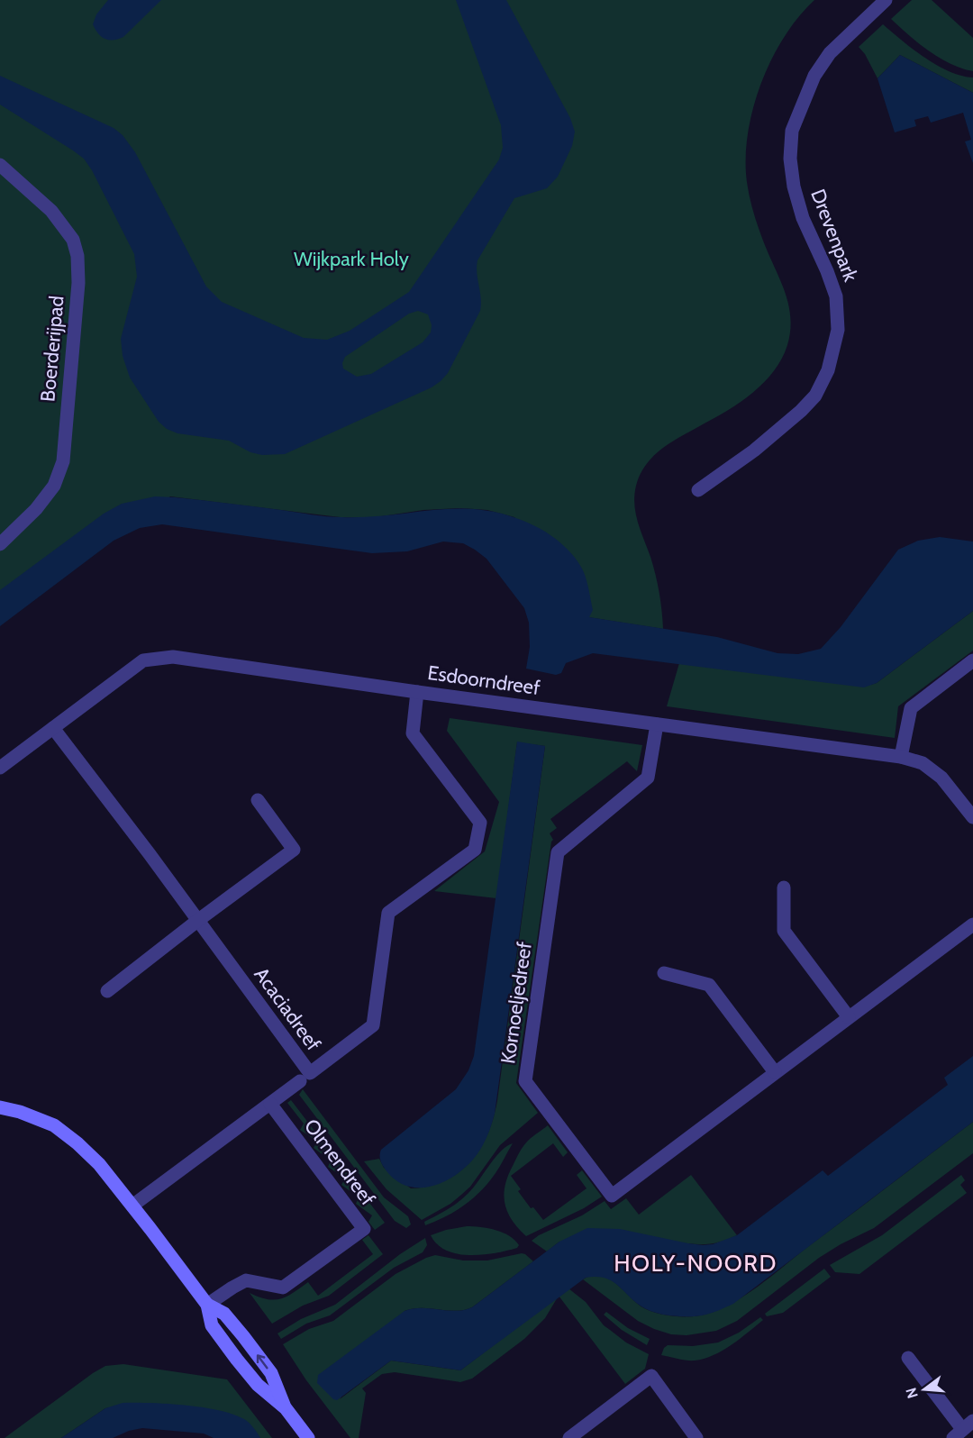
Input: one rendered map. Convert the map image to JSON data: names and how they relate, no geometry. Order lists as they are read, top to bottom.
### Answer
{
  "streets": {
    "street": [
      "Drevenpark",
      "Boerderijpad",
      "Esdoorndreef",
      "Kornoeljedreef",
      "Acaciadreef",
      "Olmendreef"
    ]
  },
  "crossings": [
    ["Esdoorndreef", "Kornoeljedreef"],
    ["Esdoorndreef", "Acaciadreef"],
    ["Acaciadreef", "Olmendreef"]
  ],
  "districts": ["HOLY-NOORD"],
  "parks": ["Wijkpark Holy"],
  "north": "left"
}
